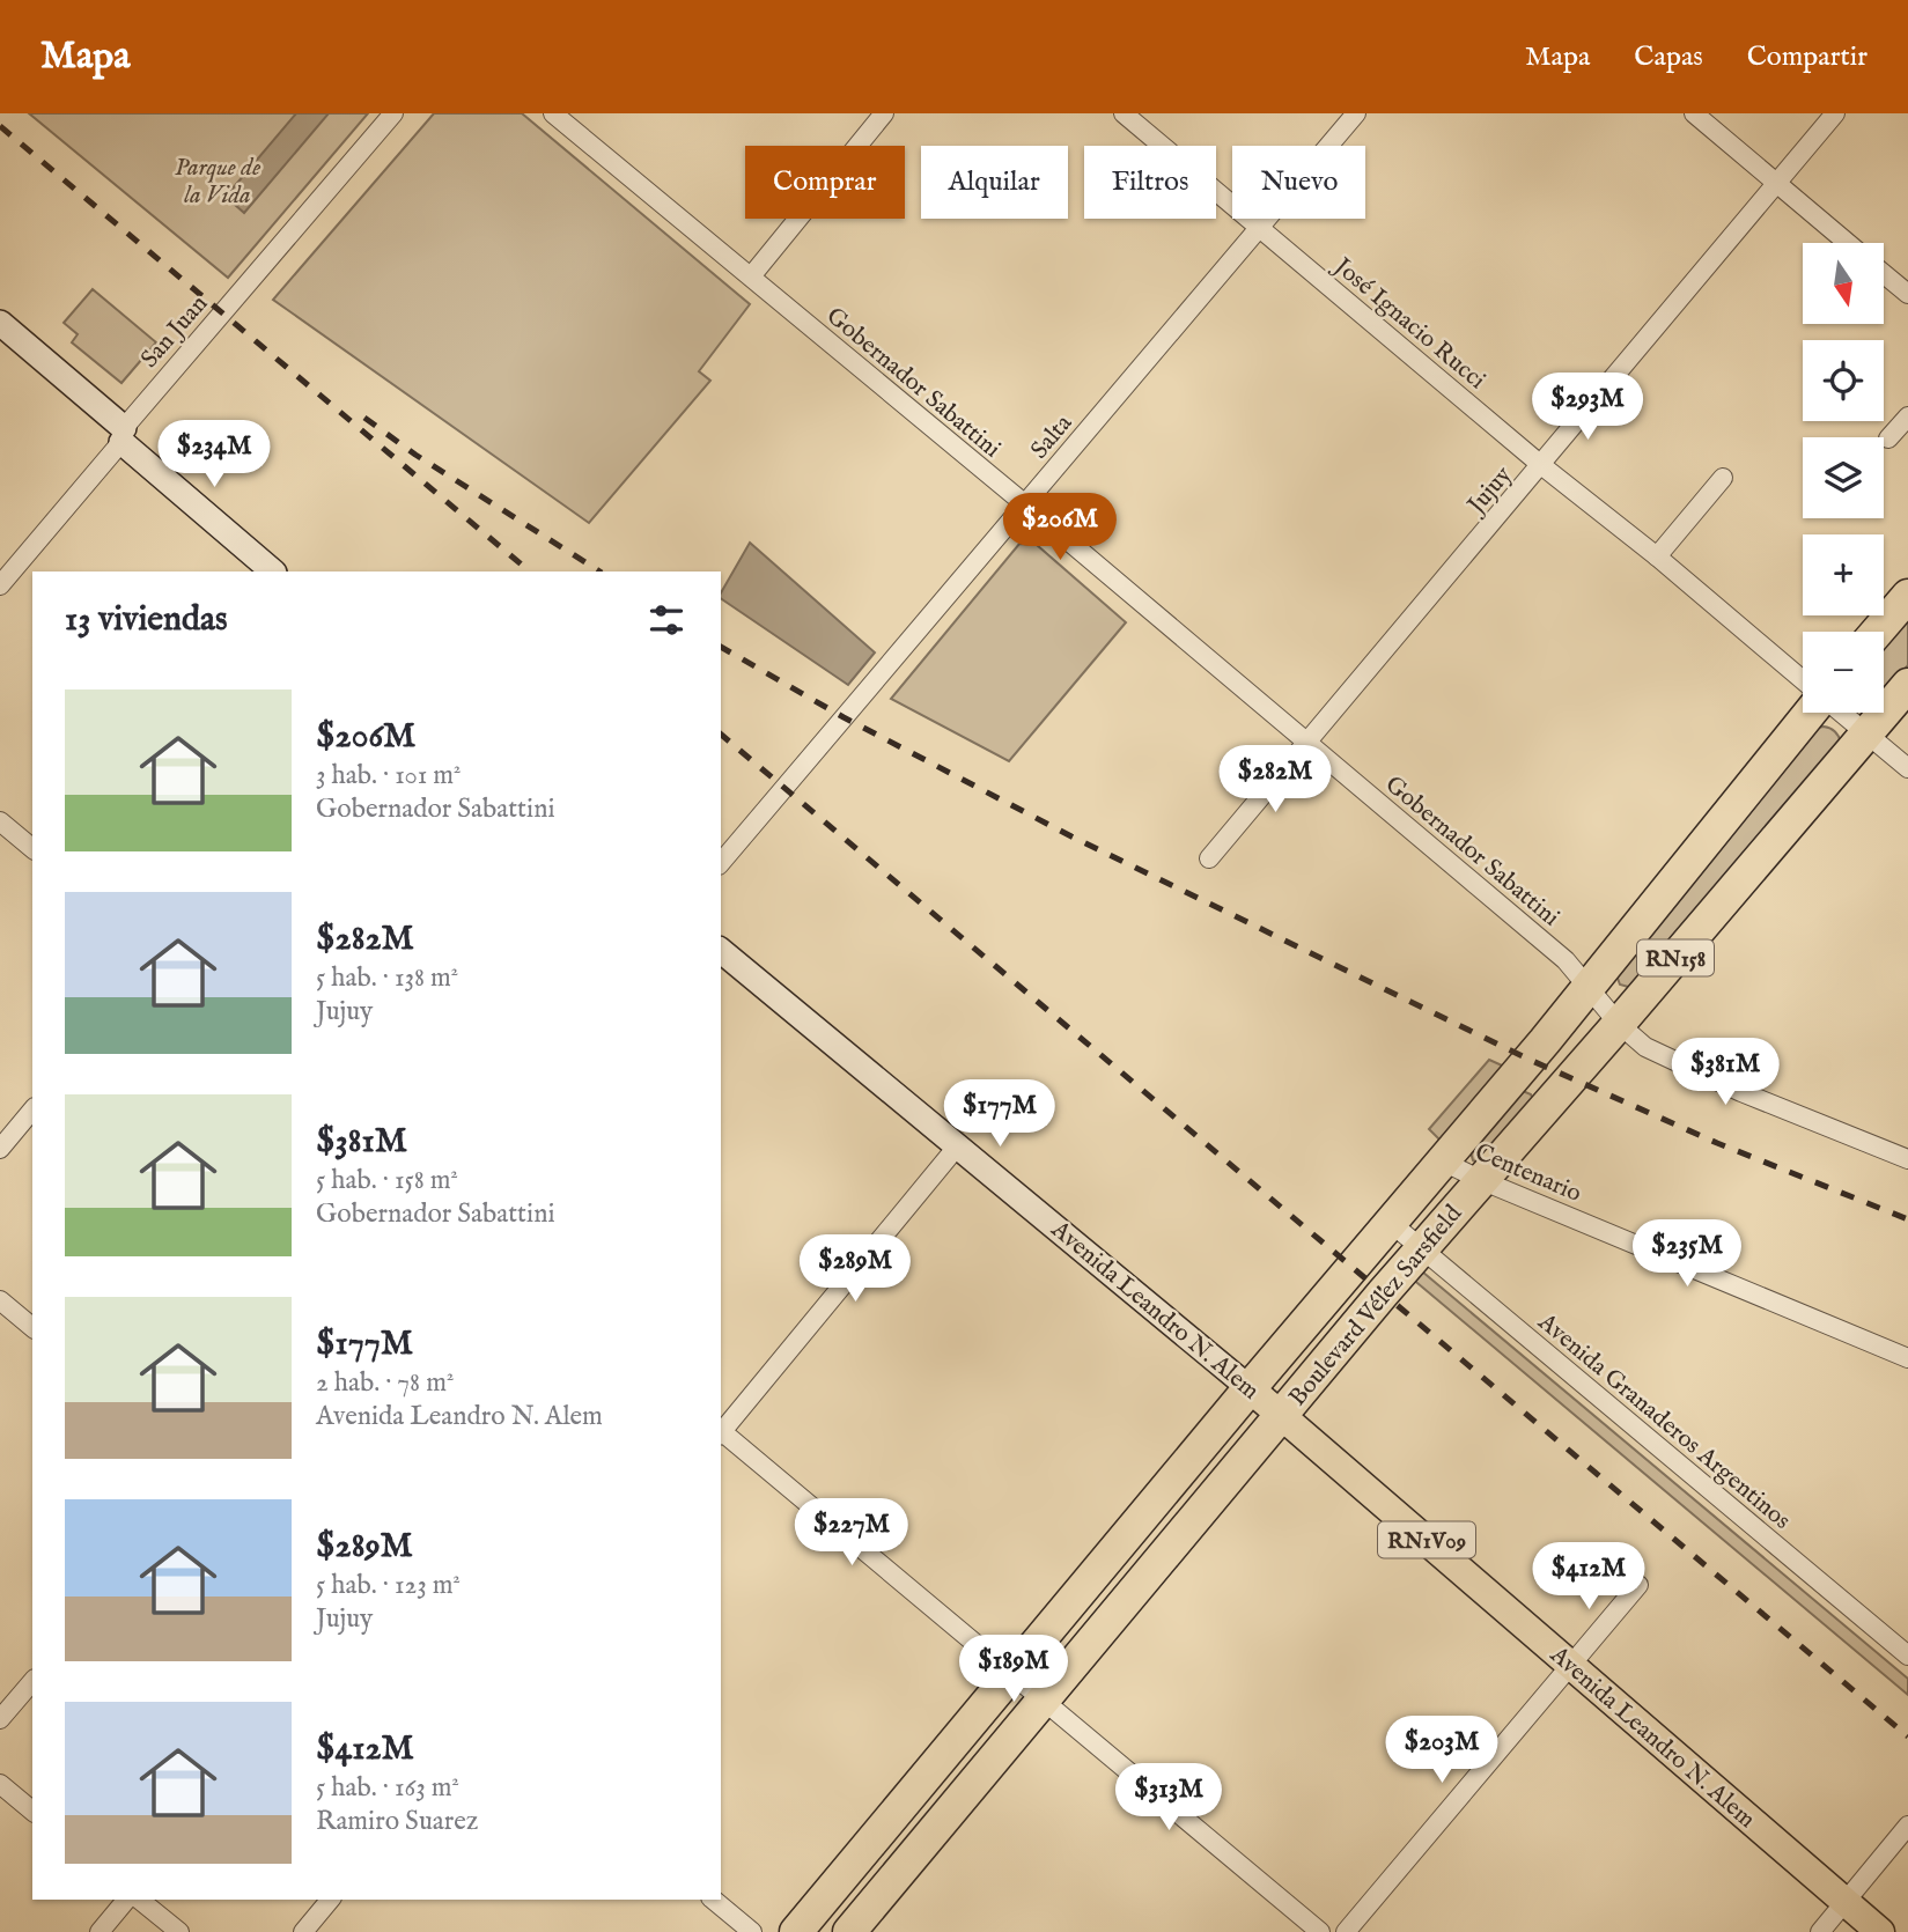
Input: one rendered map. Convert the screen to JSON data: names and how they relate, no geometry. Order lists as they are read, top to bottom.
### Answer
{
  "streets": {
    "highway": ["RN158", "Boulevard Vélez Sarsfield"],
    "main road": ["Avenida Leandro N. Alem", "RN1V09"],
    "street": [
      "José Ignacio Rucci",
      "San Juan",
      "Gobernador Sabattini",
      "Salta",
      "Jujuy",
      "Centenario",
      "Avenida Granaderos Argentinos"
    ]
  },
  "crossings": [
    ["José Ignacio Rucci", "Salta"],
    ["José Ignacio Rucci", "Jujuy"],
    ["Gobernador Sabattini", "Salta"],
    ["Gobernador Sabattini", "Jujuy"],
    ["Gobernador Sabattini", "Boulevard Vélez Sarsfield"],
    ["Centenario", "Boulevard Vélez Sarsfield"],
    ["Boulevard Vélez Sarsfield", "Avenida Leandro N. Alem"],
    ["Boulevard Vélez Sarsfield", "Avenida Granaderos Argentinos"]
  ],
  "parks": ["Parque de la Vida"],
  "north": "bottom",
  "page": {
    "header": "Mapa",
    "nav": ["Mapa", "Capas", "Compartir"],
    "chip": [
      "Comprar",
      "Alquilar",
      "Filtros",
      "Nuevo"
    ],
    "map_buttons": ["+", "−"],
    "price": [
      "$293M",
      "$234M",
      "$206M",
      "$282M",
      "$381M",
      "$177M",
      "$235M",
      "$289M",
      "$227M",
      "$412M",
      "$189M",
      "$203M",
      "$313M"
    ],
    "heading": "13 viviendas",
    "list": [
      {
        "name": "$206M",
        "note": "3 hab. · 101 m² · Gobernador Sabattini"
      },
      {
        "name": "$282M",
        "note": "5 hab. · 138 m² · Jujuy"
      },
      {
        "name": "$381M",
        "note": "5 hab. · 158 m² · Gobernador Sabattini"
      },
      {
        "name": "$177M",
        "note": "2 hab. · 78 m² · Avenida Leandro N. Alem"
      },
      {
        "name": "$289M",
        "note": "5 hab. · 123 m² · Jujuy"
      },
      {
        "name": "$412M",
        "note": "5 hab. · 163 m² · Ramiro Suarez"
      }
    ]
  }
}
